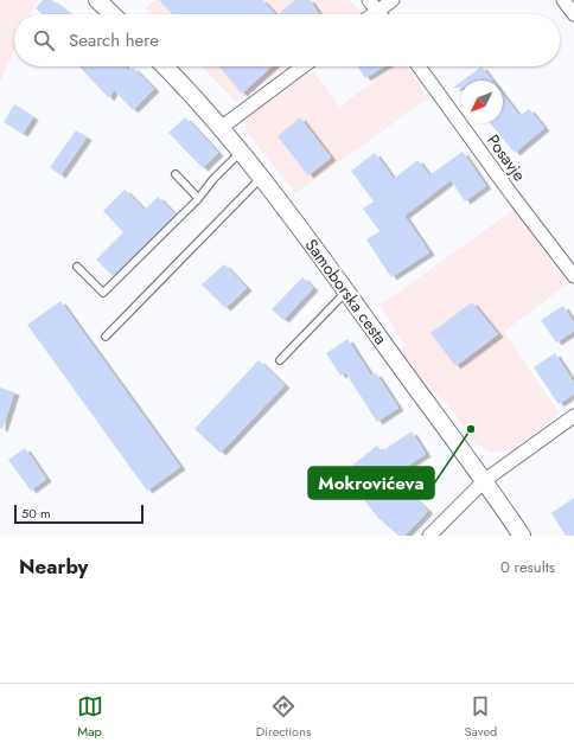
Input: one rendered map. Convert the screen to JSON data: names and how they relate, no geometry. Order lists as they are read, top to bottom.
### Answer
{
  "streets": {
    "street": ["Posavje", "Samoborska cesta"]
  },
  "places": ["Mokrovićeva"],
  "scale_bar": "50 m",
  "north": "bottom left",
  "page": {
    "search": "Search here",
    "scale": "50 m",
    "heading": ["Nearby", "0 results"],
    "nav": ["Map", "Directions", "Saved"]
  }
}
